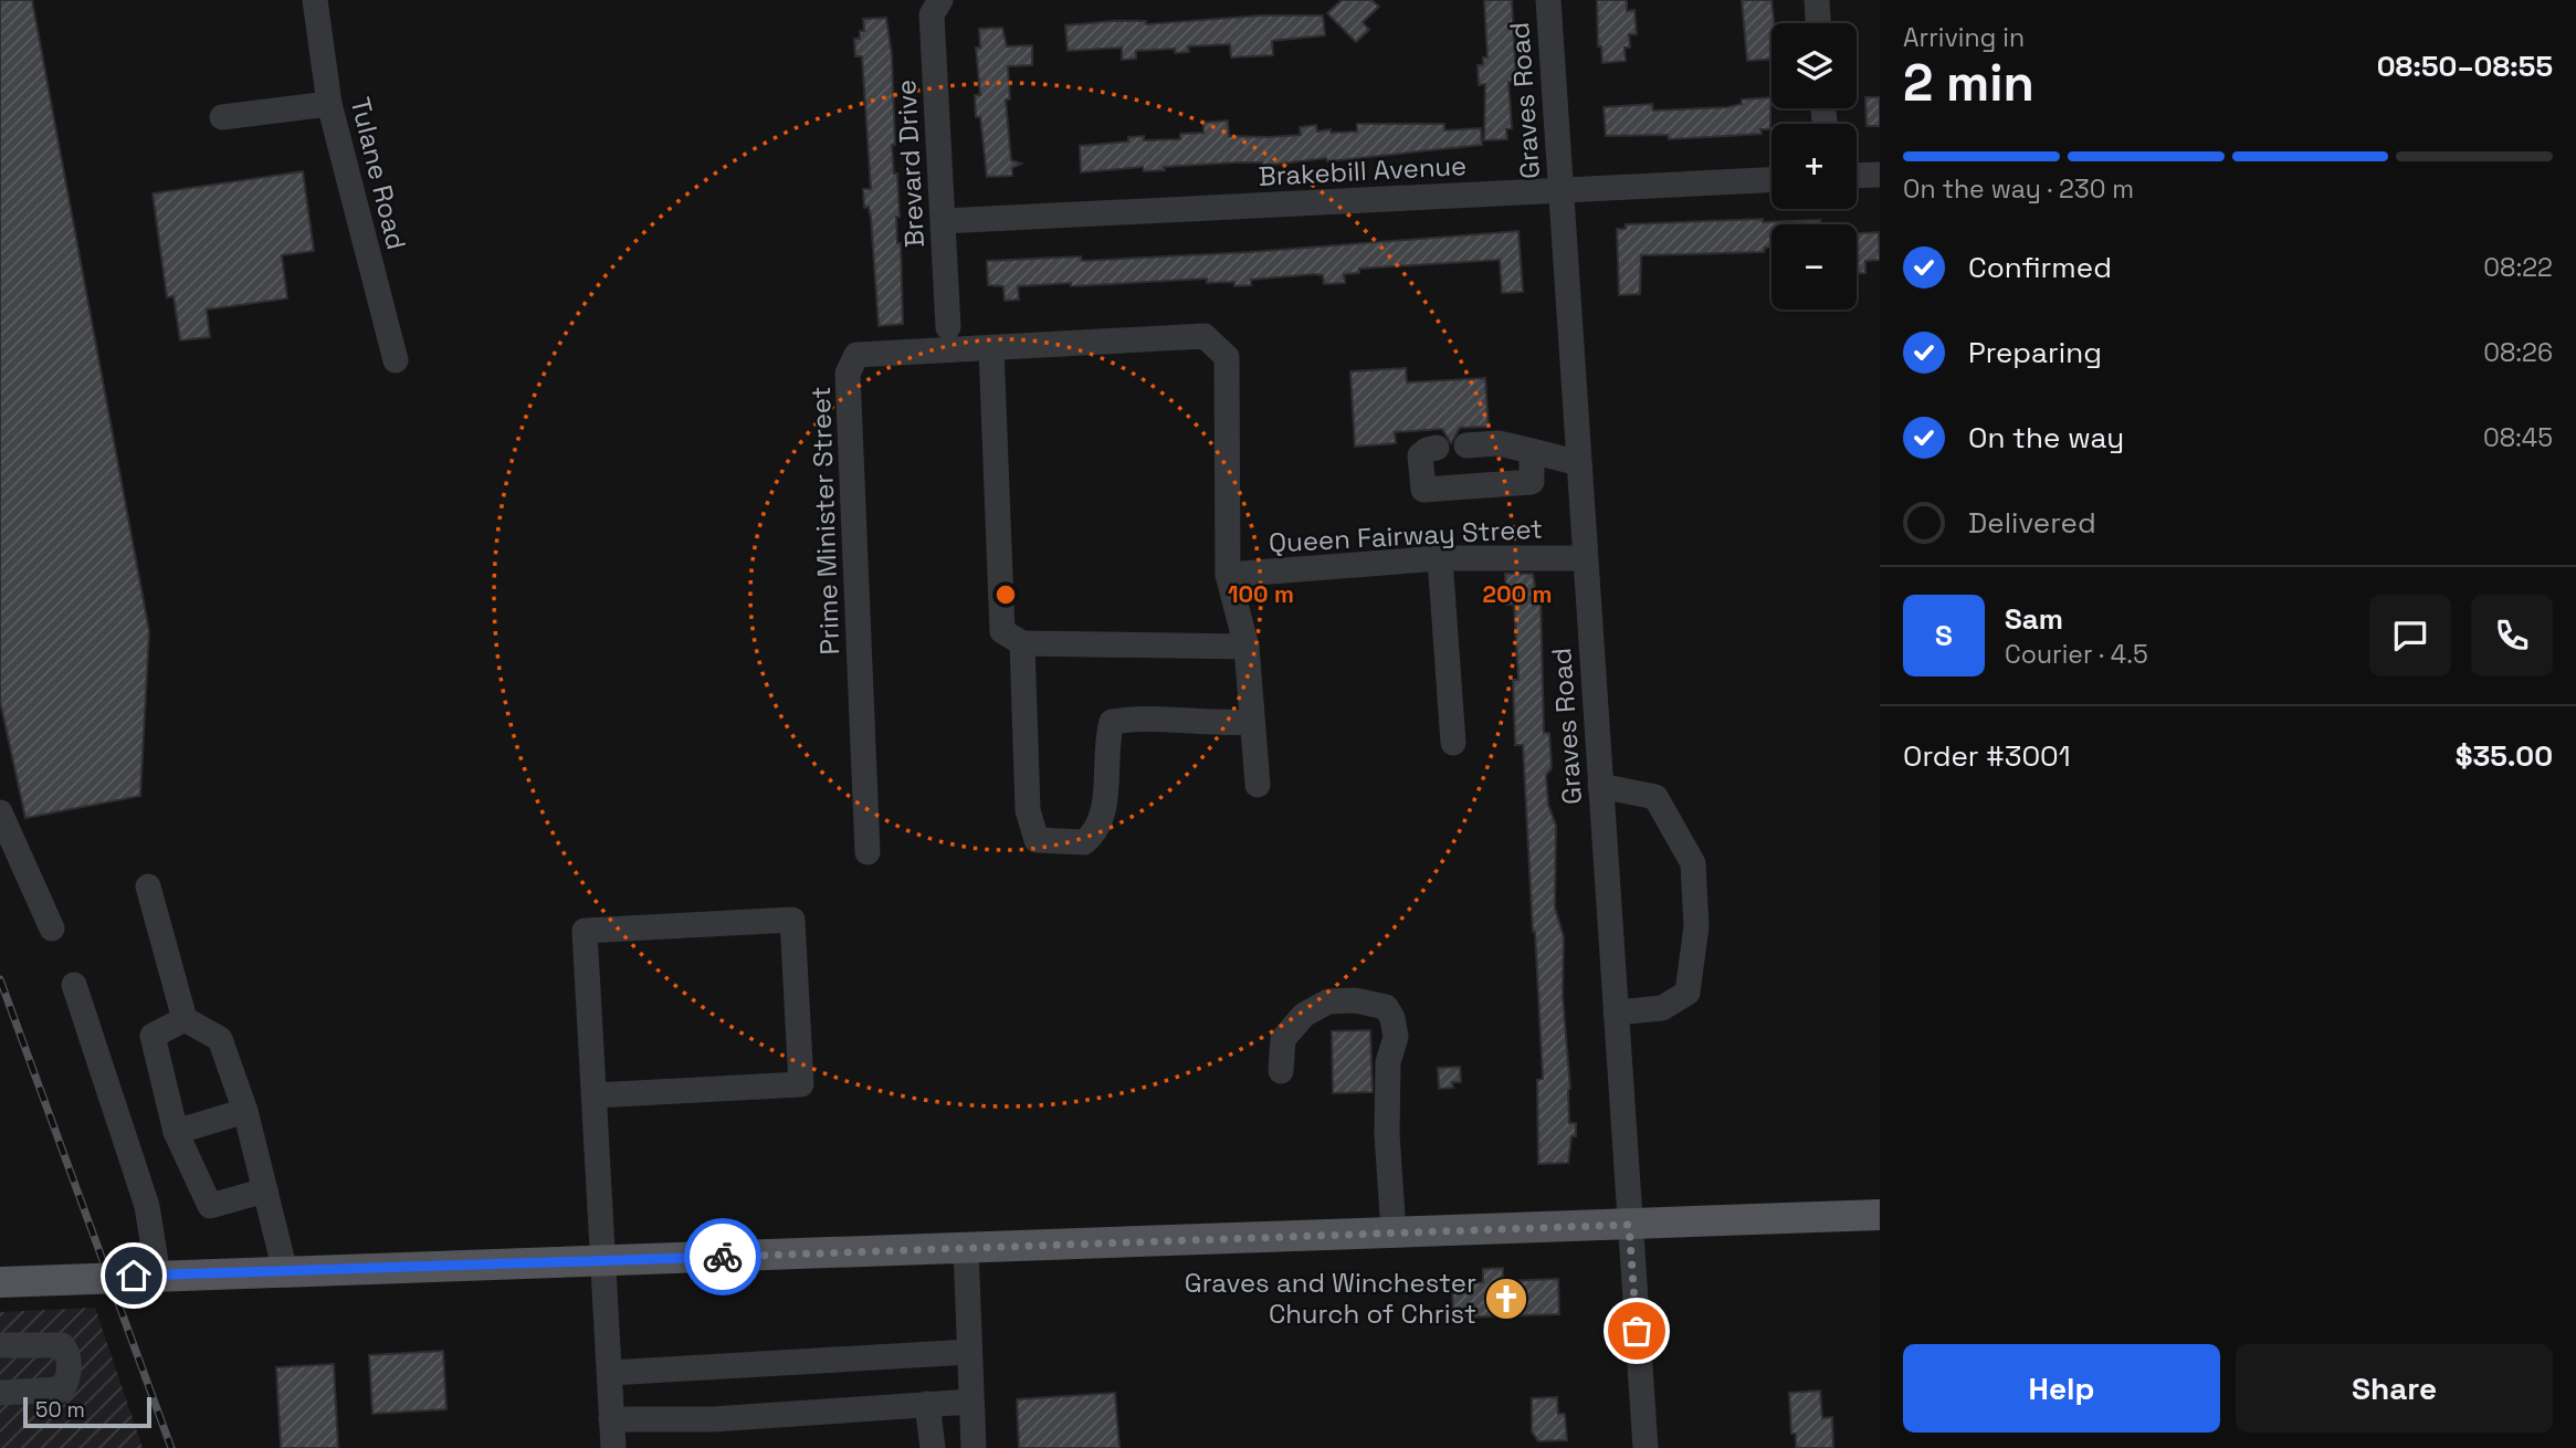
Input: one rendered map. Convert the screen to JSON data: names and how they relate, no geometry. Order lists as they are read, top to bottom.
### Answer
{
  "streets": {
    "street": [
      "Graves Road",
      "Brevard Drive",
      "Brakebill Avenue",
      "Tulane Road",
      "Prime Minister Street",
      "Queen Fairway Street"
    ]
  },
  "crossings": [
    ["Graves Road", "Brakebill Avenue"],
    ["Graves Road", "Queen Fairway Street"],
    ["Brevard Drive", "Brakebill Avenue"]
  ],
  "places": {
    "church": ["Graves and Winchester Church of Christ"]
  },
  "scale_bar": "50 m",
  "page": {
    "heading": ["2 min", "Arriving in", "08:50–08:55"],
    "panel": [
      "Sam",
      "Courier · 4.5",
      "Order #3001",
      "$35.00"
    ],
    "map_buttons": ["+", "−"],
    "bar": "On the way · 230 m",
    "list": [
      ["Confirmed", "08:22"],
      ["Preparing", "08:26"],
      ["On the way", "08:45"],
      "Delivered"
    ],
    "round": "S",
    "buttons": ["Help", "Share"],
    "scale": "50 m"
  },
  "rings": ["100 m", "200 m"]
}
